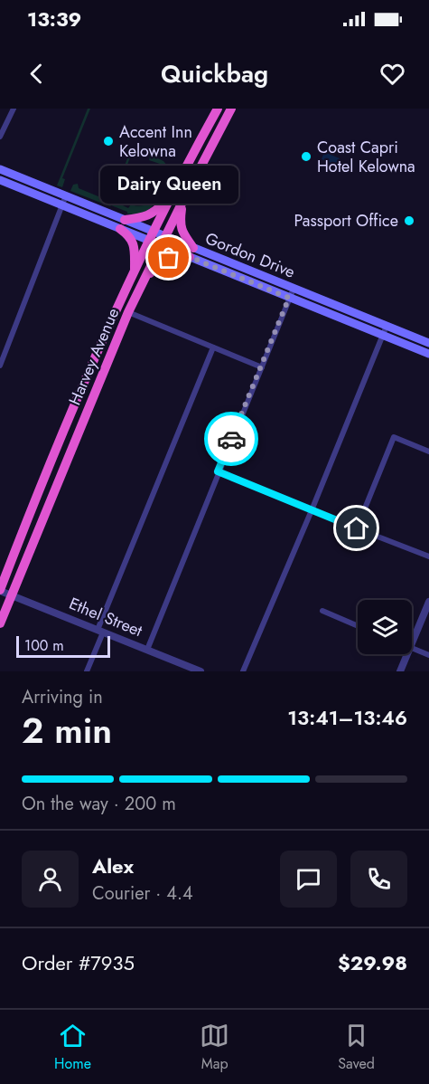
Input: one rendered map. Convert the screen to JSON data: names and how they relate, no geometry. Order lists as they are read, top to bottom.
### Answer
{
  "streets": {
    "highway": ["Harvey Avenue"],
    "main road": ["Gordon Drive"],
    "street": ["Ethel Street"]
  },
  "crossings": [
    ["Gordon Drive", "Harvey Avenue"],
    ["Harvey Avenue", "Ethel Street"]
  ],
  "places": [
    "Accent Inn Kelowna",
    "Coast Capri Hotel Kelowna",
    "Passport Office",
    "Dairy Queen"
  ],
  "scale_bar": "100 m",
  "page": {
    "status": "13:39",
    "header": "Quickbag",
    "bubble": "Dairy Queen",
    "scale": "100 m",
    "heading": ["2 min", "Arriving in", "13:41–13:46"],
    "panel": [
      "Alex",
      "Courier · 4.4",
      "Order #7935",
      "$29.98"
    ],
    "bar": "On the way · 200 m",
    "tabs": ["Home", "Map", "Saved"]
  }
}
